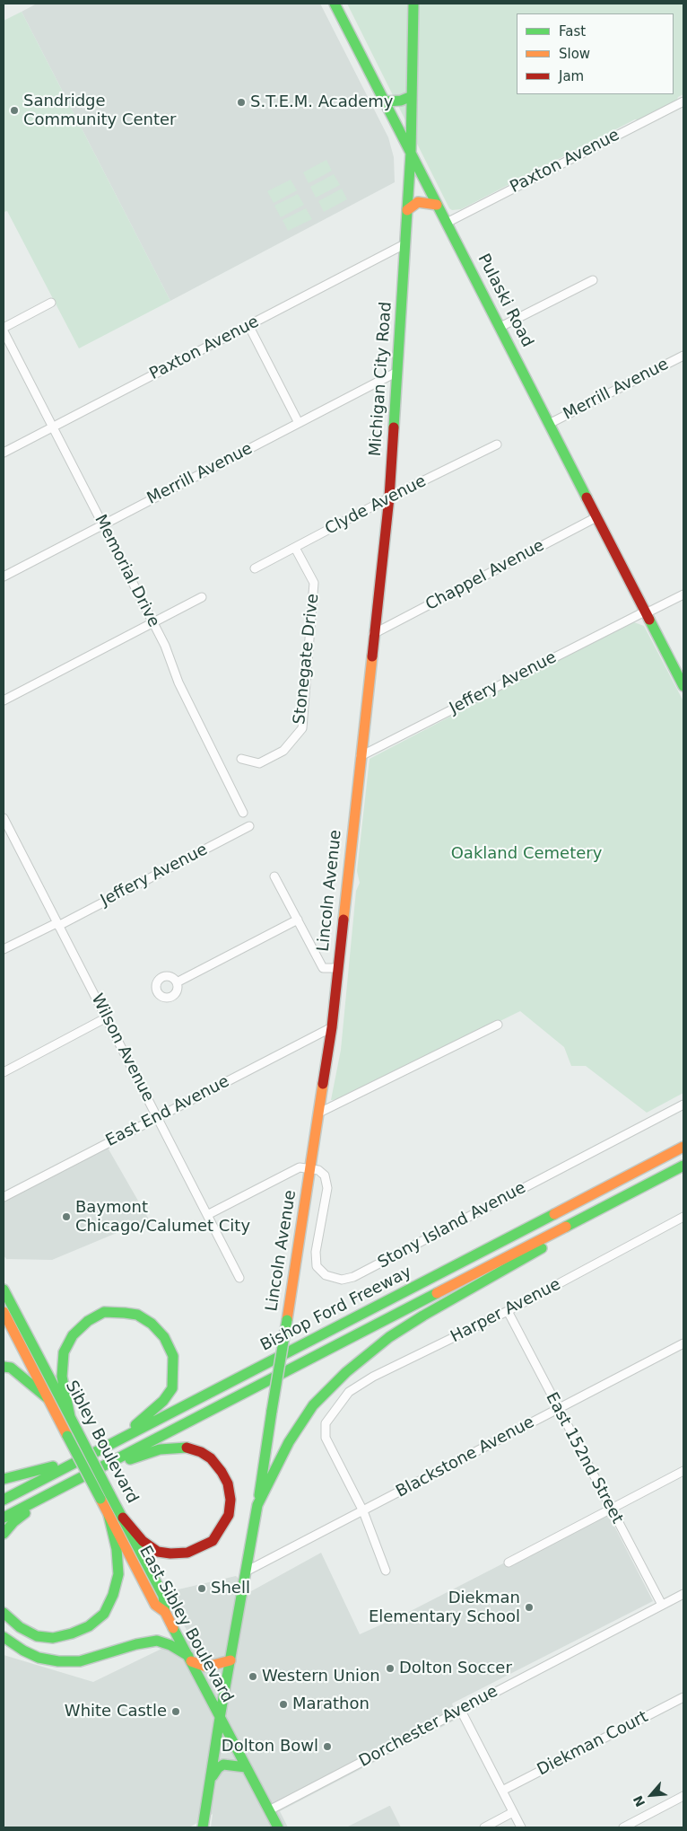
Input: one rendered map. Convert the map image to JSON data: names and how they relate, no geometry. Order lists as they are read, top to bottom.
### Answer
{
  "streets": {
    "main road": [
      "Pulaski Road",
      "Michigan City Road",
      "Lincoln Avenue",
      "Bishop Ford Freeway",
      "Sibley Boulevard",
      "East Sibley Boulevard"
    ],
    "street": [
      "Paxton Avenue",
      "Merrill Avenue",
      "Clyde Avenue",
      "Memorial Drive",
      "Chappel Avenue",
      "Stonegate Drive",
      "Jeffery Avenue",
      "Wilson Avenue",
      "East End Avenue",
      "Stony Island Avenue",
      "Harper Avenue",
      "Blackstone Avenue",
      "East 152nd Street",
      "Dorchester Avenue",
      "Diekman Court"
    ]
  },
  "crossings": [
    ["Paxton Avenue", "Pulaski Road"],
    ["Paxton Avenue", "Michigan City Road"],
    ["Paxton Avenue", "Memorial Drive"],
    ["Pulaski Road", "Michigan City Road"],
    ["Pulaski Road", "Merrill Avenue"],
    ["Pulaski Road", "Chappel Avenue"],
    ["Pulaski Road", "Jeffery Avenue"],
    ["Michigan City Road", "Merrill Avenue"],
    ["Michigan City Road", "Clyde Avenue"],
    ["Michigan City Road", "Chappel Avenue"],
    ["Michigan City Road", "Jeffery Avenue"],
    ["Michigan City Road", "Lincoln Avenue"],
    ["Merrill Avenue", "Memorial Drive"],
    ["Clyde Avenue", "Stonegate Drive"],
    ["Jeffery Avenue", "Lincoln Avenue"],
    ["Jeffery Avenue", "Wilson Avenue"],
    ["Lincoln Avenue", "East End Avenue"],
    ["Lincoln Avenue", "Stony Island Avenue"],
    ["Lincoln Avenue", "Blackstone Avenue"],
    ["Lincoln Avenue", "East Sibley Boulevard"],
    ["Wilson Avenue", "East End Avenue"],
    ["Harper Avenue", "Blackstone Avenue"],
    ["Harper Avenue", "East 152nd Street"],
    ["Sibley Boulevard", "East Sibley Boulevard"],
    ["Blackstone Avenue", "East 152nd Street"],
    ["East 152nd Street", "Dorchester Avenue"],
    ["East Sibley Boulevard", "Dorchester Avenue"]
  ],
  "parks": ["Oakland Cemetery"],
  "places": [
    "S.T.E.M. Academy",
    "Sandridge Community Center",
    "Baymont Chicago/Calumet City",
    "Shell",
    "Diekman Elementary School",
    "Dolton Soccer",
    "Western Union",
    "Marathon",
    "White Castle",
    "Dolton Bowl"
  ],
  "legend": ["Fast", "Slow", "Jam"],
  "north": "bottom left"
}
